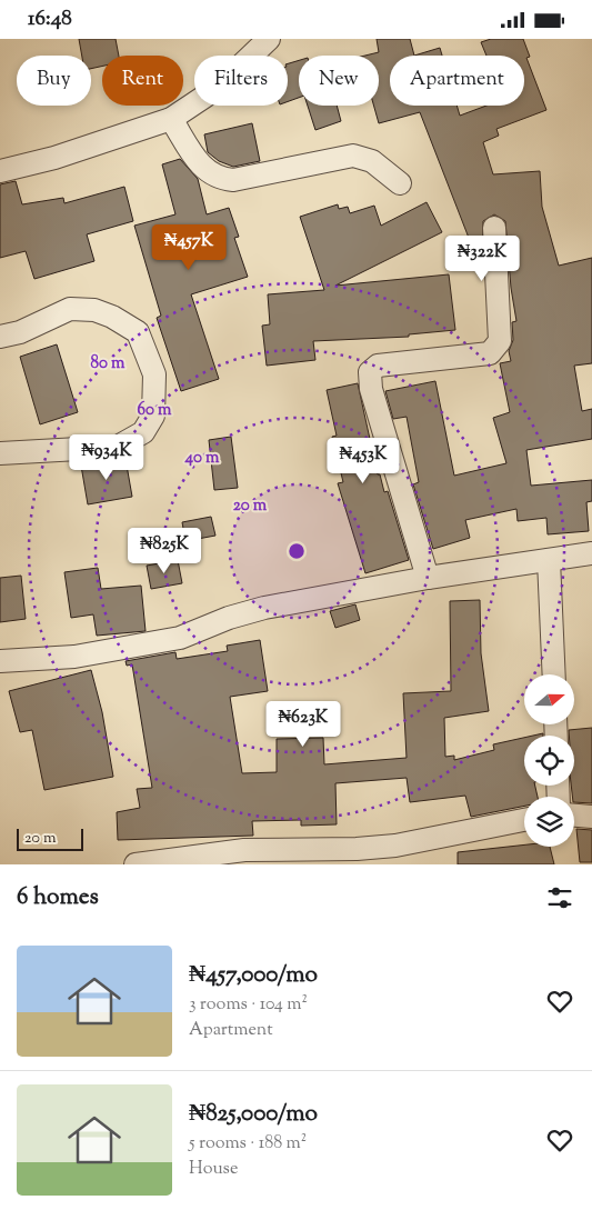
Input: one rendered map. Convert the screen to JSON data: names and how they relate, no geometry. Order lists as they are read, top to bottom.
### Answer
{
  "scale_bar": "20 m",
  "north": "right",
  "page": {
    "status": "16:48",
    "chip": [
      "Buy",
      "Rent",
      "Filters",
      "New",
      "Apartment"
    ],
    "price": [
      "₦457K",
      "₦322K",
      "₦934K",
      "₦453K",
      "₦825K",
      "₦623K"
    ],
    "scale": "20 m",
    "heading": "6 homes",
    "list": [
      {
        "name": "₦457,000/mo",
        "note": "3 rooms · 104 m² · Apartment"
      },
      {
        "name": "₦825,000/mo",
        "note": "5 rooms · 188 m² · House"
      }
    ]
  },
  "rings": [
    "80 m",
    "60 m",
    "40 m",
    "20 m"
  ]
}
